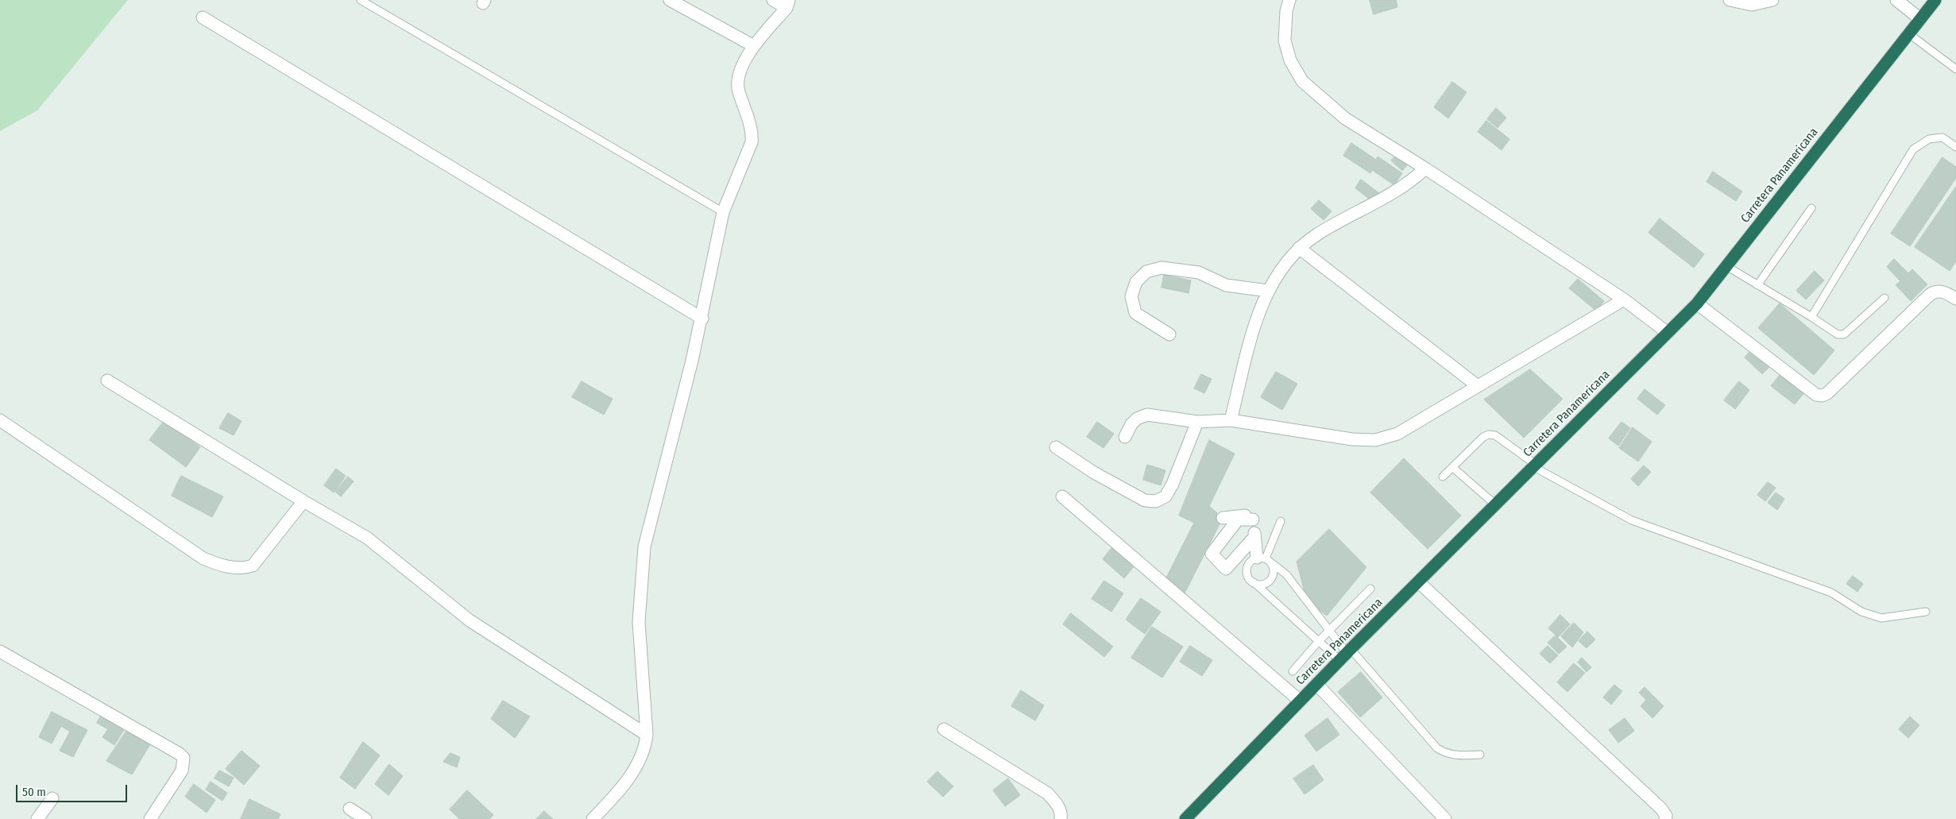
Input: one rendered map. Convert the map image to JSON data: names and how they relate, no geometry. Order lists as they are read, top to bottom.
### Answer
{
  "streets": {
    "highway": ["Carretera Panamericana"]
  },
  "scale_bar": "50 m"
}
